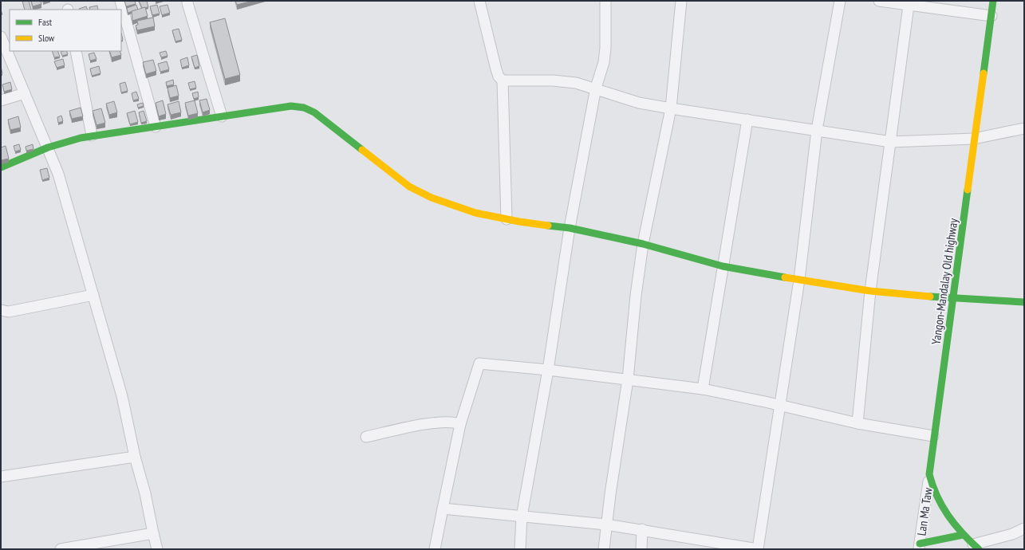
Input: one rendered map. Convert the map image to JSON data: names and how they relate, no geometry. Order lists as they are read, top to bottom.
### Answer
{
  "streets": {
    "street": ["Yangon-Mandalay Old highway", "Lan Ma Taw"]
  },
  "crossings": [
    ["Yangon-Mandalay Old highway", "Lan Ma Taw"]
  ],
  "legend": ["Fast", "Slow"]
}
